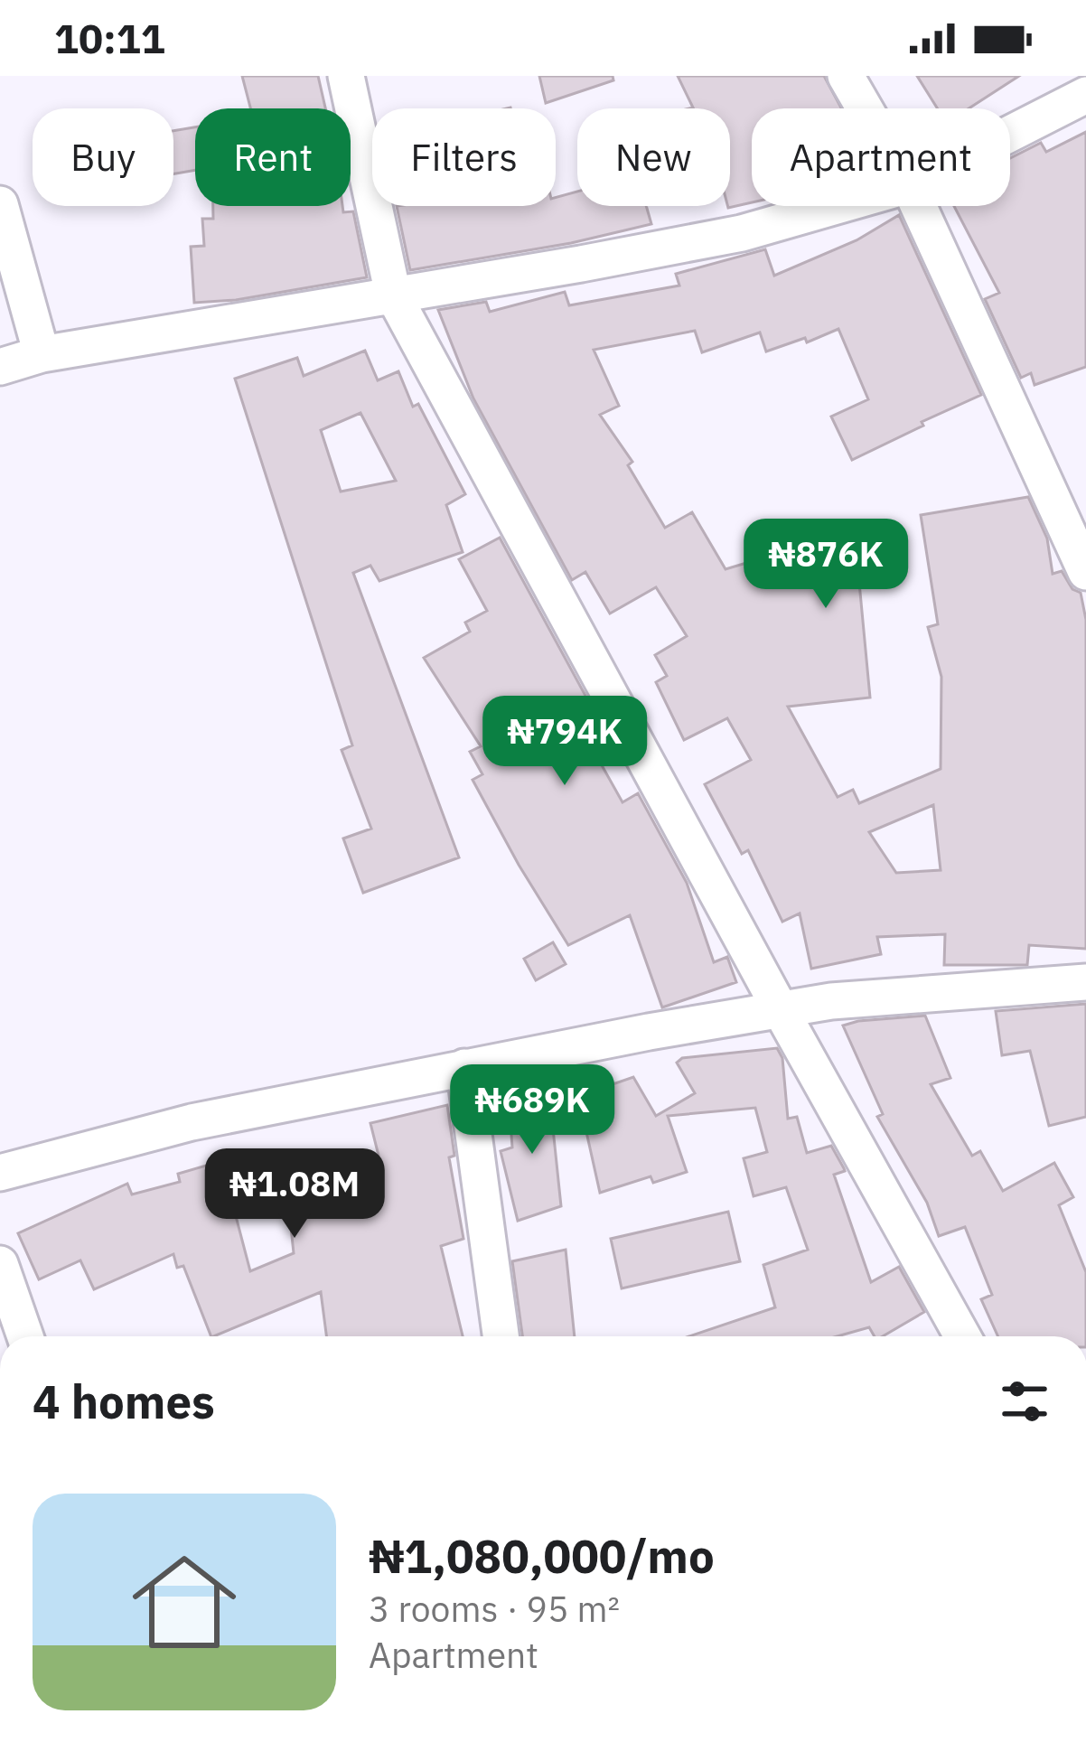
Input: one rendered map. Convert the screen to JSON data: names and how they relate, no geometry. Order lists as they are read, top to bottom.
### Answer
{
  "page": {
    "status": "10:11",
    "chip": [
      "Buy",
      "Rent",
      "Filters",
      "New",
      "Apartment"
    ],
    "price": [
      "₦876K",
      "₦794K",
      "₦689K",
      "₦1.08M"
    ],
    "heading": "4 homes",
    "list": [
      {
        "name": "₦1,080,000/mo",
        "note": "3 rooms · 95 m² · Apartment"
      }
    ]
  }
}
